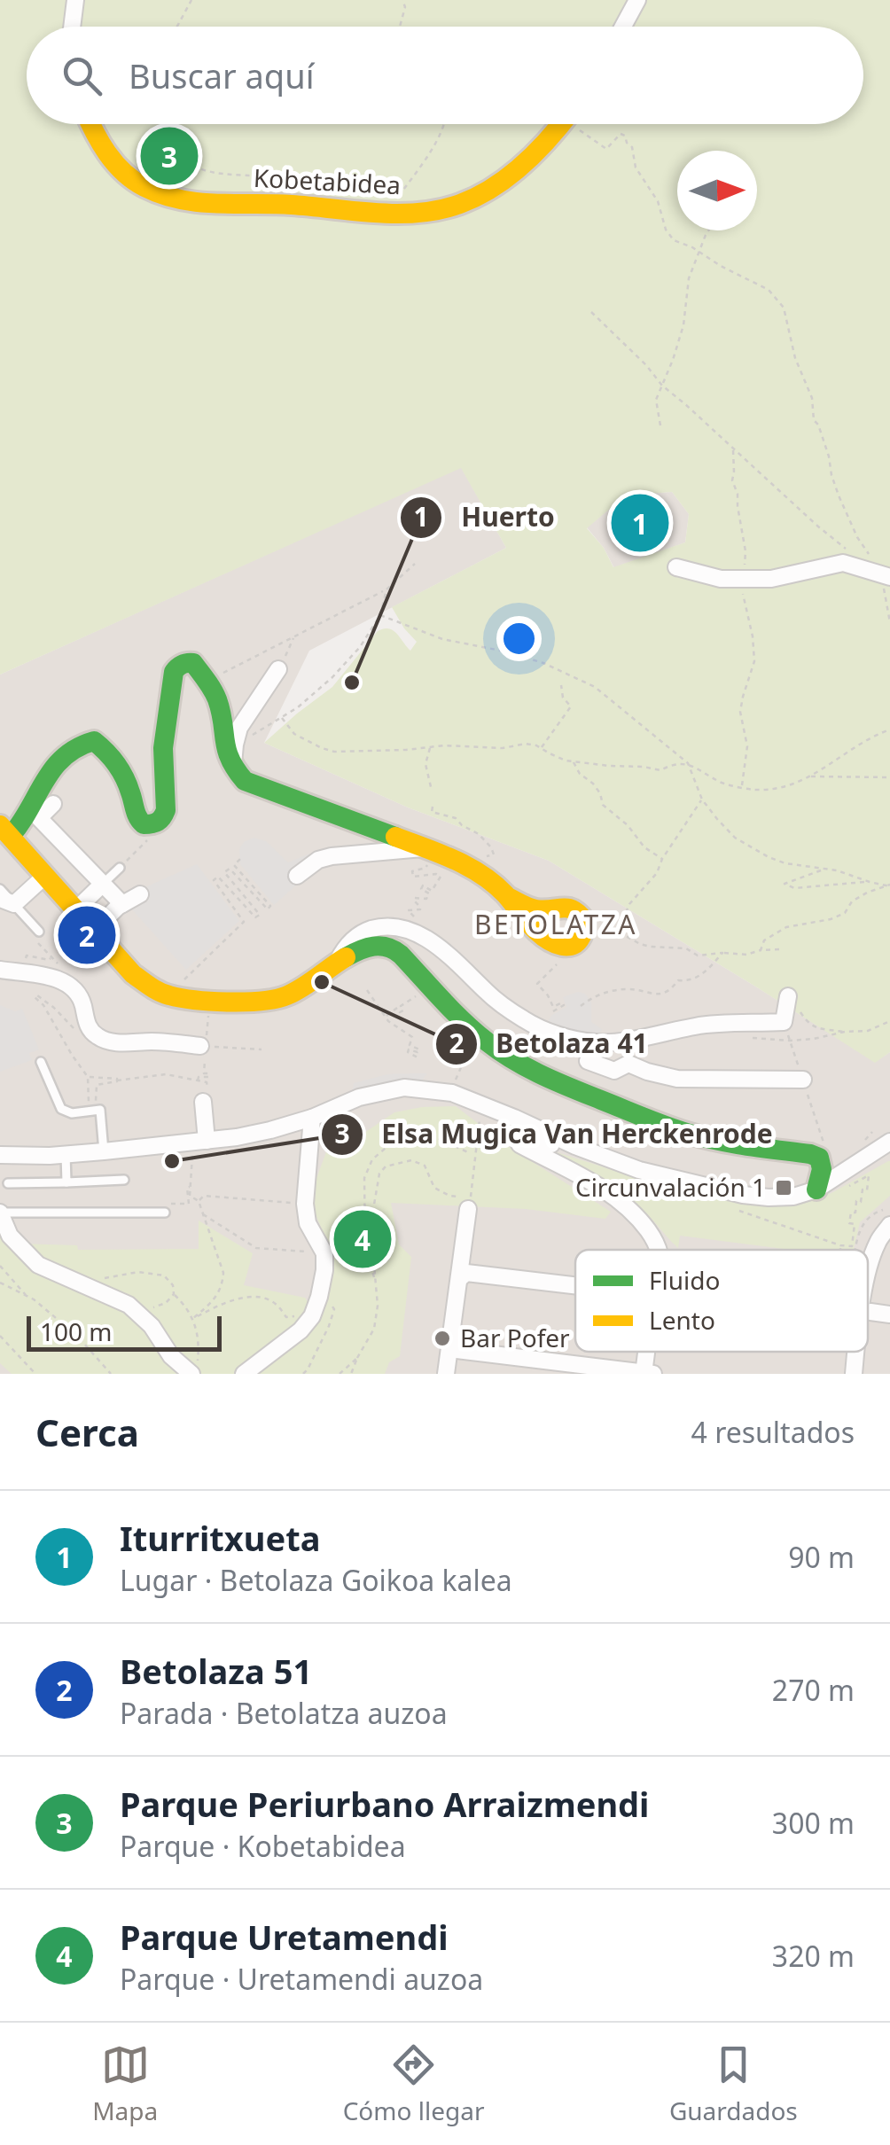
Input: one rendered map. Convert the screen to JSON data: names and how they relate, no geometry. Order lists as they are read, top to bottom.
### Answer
{
  "streets": {
    "street": ["Kobetabidea"]
  },
  "districts": ["BETOLATZA"],
  "places": {
    "other": [
      "Huerto",
      "Betolaza 41",
      "Elsa Mugica Van Herckenrode",
      "Bar Pofer"
    ],
    "transit": ["Circunvalación 1"]
  },
  "legend": ["Fluido", "Lento"],
  "scale_bar": "100 m",
  "north": "right",
  "page": {
    "search": "Buscar aquí",
    "pins": [
      "3",
      "1",
      "2",
      "4"
    ],
    "scale": "100 m",
    "heading": ["Cerca", "4 resultados"],
    "list": [
      {
        "mark": "1",
        "name": "Iturritxueta",
        "note": "Lugar · Betolaza Goikoa kalea",
        "value": "90 m"
      },
      {
        "mark": "2",
        "name": "Betolaza 51",
        "note": "Parada · Betolatza auzoa",
        "value": "270 m"
      },
      {
        "mark": "3",
        "name": "Parque Periurbano Arraizmendi",
        "note": "Parque · Kobetabidea",
        "value": "300 m"
      },
      {
        "mark": "4",
        "name": "Parque Uretamendi",
        "note": "Parque · Uretamendi auzoa",
        "value": "320 m"
      }
    ],
    "nav": ["Mapa", "Cómo llegar", "Guardados"]
  }
}
